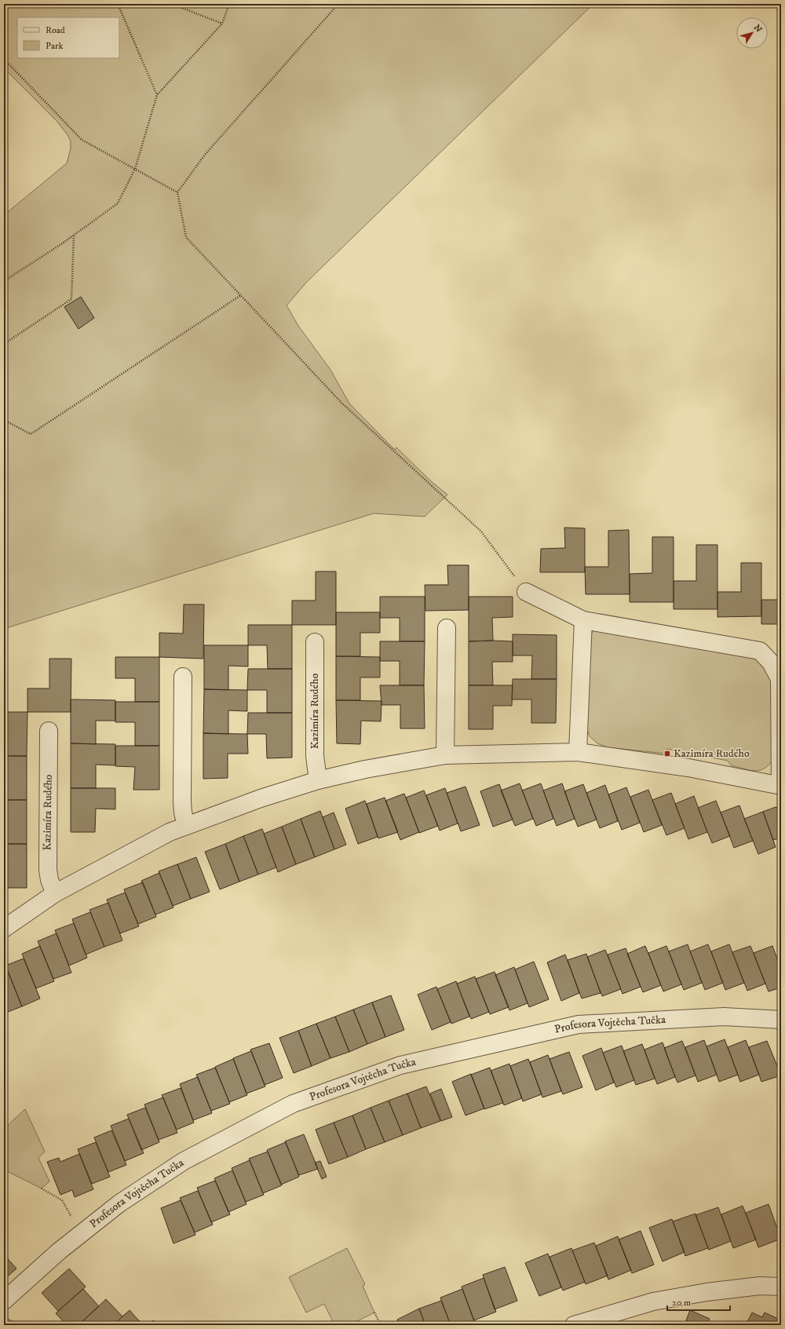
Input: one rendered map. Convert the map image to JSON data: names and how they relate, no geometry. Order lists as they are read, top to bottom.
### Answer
{
  "streets": {
    "street": ["Kazimíra Rudého", "Profesora Vojtěcha Tučka"]
  },
  "places": {
    "transit": ["Kazimíra Rudého"]
  },
  "legend": ["Road", "Park"],
  "scale_bar": "20 m",
  "north": "top right"
}
